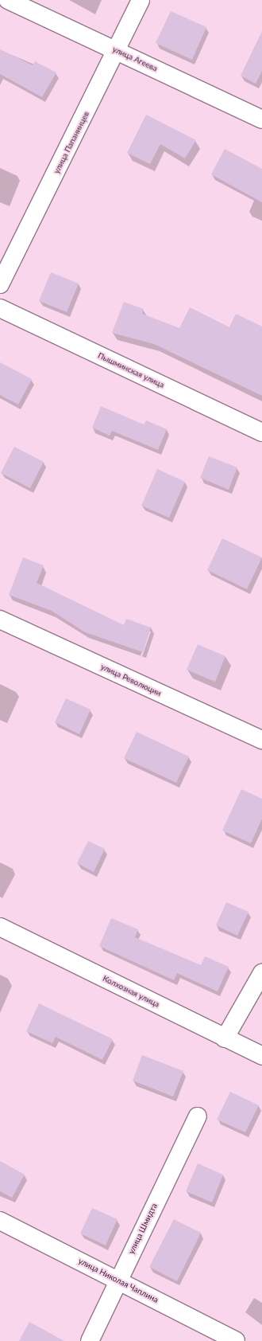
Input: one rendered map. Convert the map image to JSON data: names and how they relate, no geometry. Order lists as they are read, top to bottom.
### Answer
{
  "streets": {
    "street": [
      "улица Агеева",
      "улица Папанинцев",
      "Пышминская улица",
      "улица Революции",
      "Колхозная улица",
      "улица Шмидта",
      "улица Николая Чаплина"
    ]
  },
  "crossings": [
    ["улица Агеева", "улица Папанинцев"],
    ["улица Шмидта", "улица Николая Чаплина"]
  ]
}
